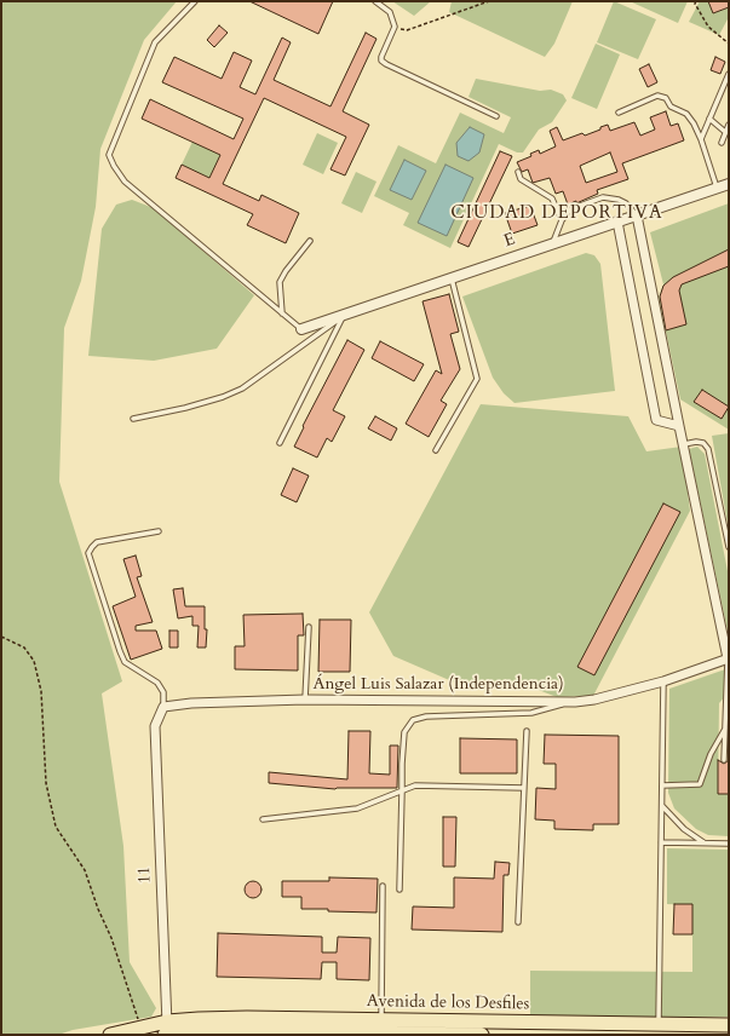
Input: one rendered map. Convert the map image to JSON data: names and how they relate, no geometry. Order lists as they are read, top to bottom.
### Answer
{
  "streets": {
    "highway": ["Avenida de los Desfiles"],
    "street": ["E", "Ángel Luis Salazar (Independencia)", "11"]
  },
  "crossings": [
    ["Ángel Luis Salazar (Independencia)", "11"],
    ["11", "Avenida de los Desfiles"]
  ],
  "districts": ["CIUDAD DEPORTIVA"]
}
